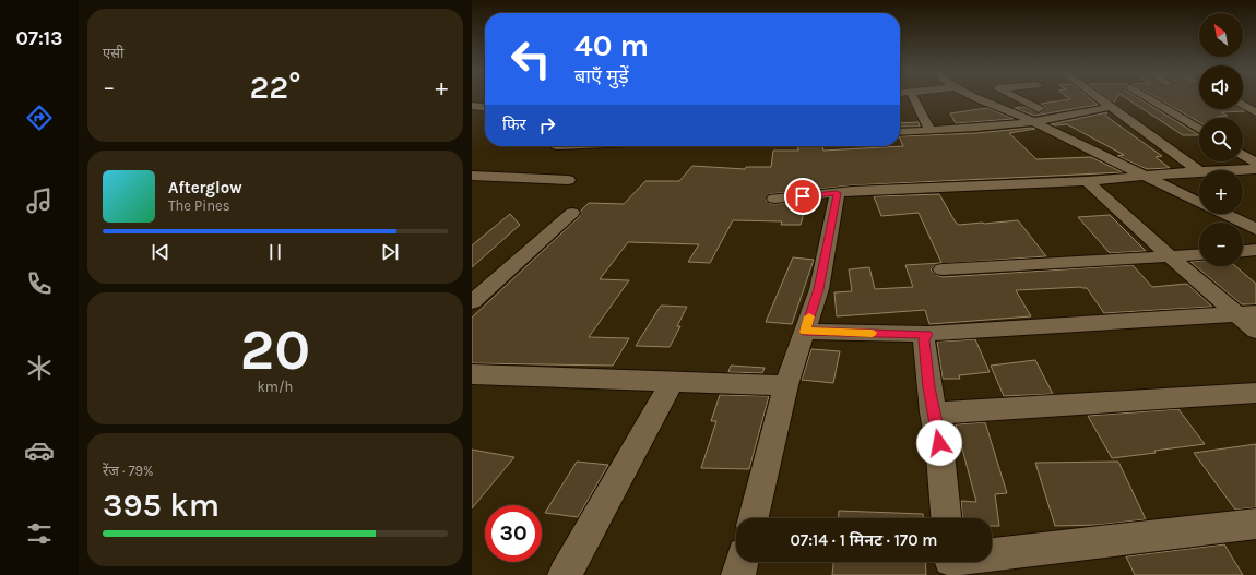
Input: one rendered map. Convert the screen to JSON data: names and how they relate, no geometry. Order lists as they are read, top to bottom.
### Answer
{
  "north": "top left",
  "page": {
    "tabs": "07:13",
    "tile": [
      "एसी",
      ["20", "km/h"],
      ["रेंज · 79%", "395 km"]
    ],
    "map_buttons": ["+", "−"],
    "turn": ["40 m", "बाएँ मुड़ें"],
    "heat": ["−", "22°", "+"],
    "then": "फिर",
    "song": ["Afterglow", "The Pines"],
    "limit": "30",
    "trip": "07:14 · 1 मिनट · 170 m"
  }
}
